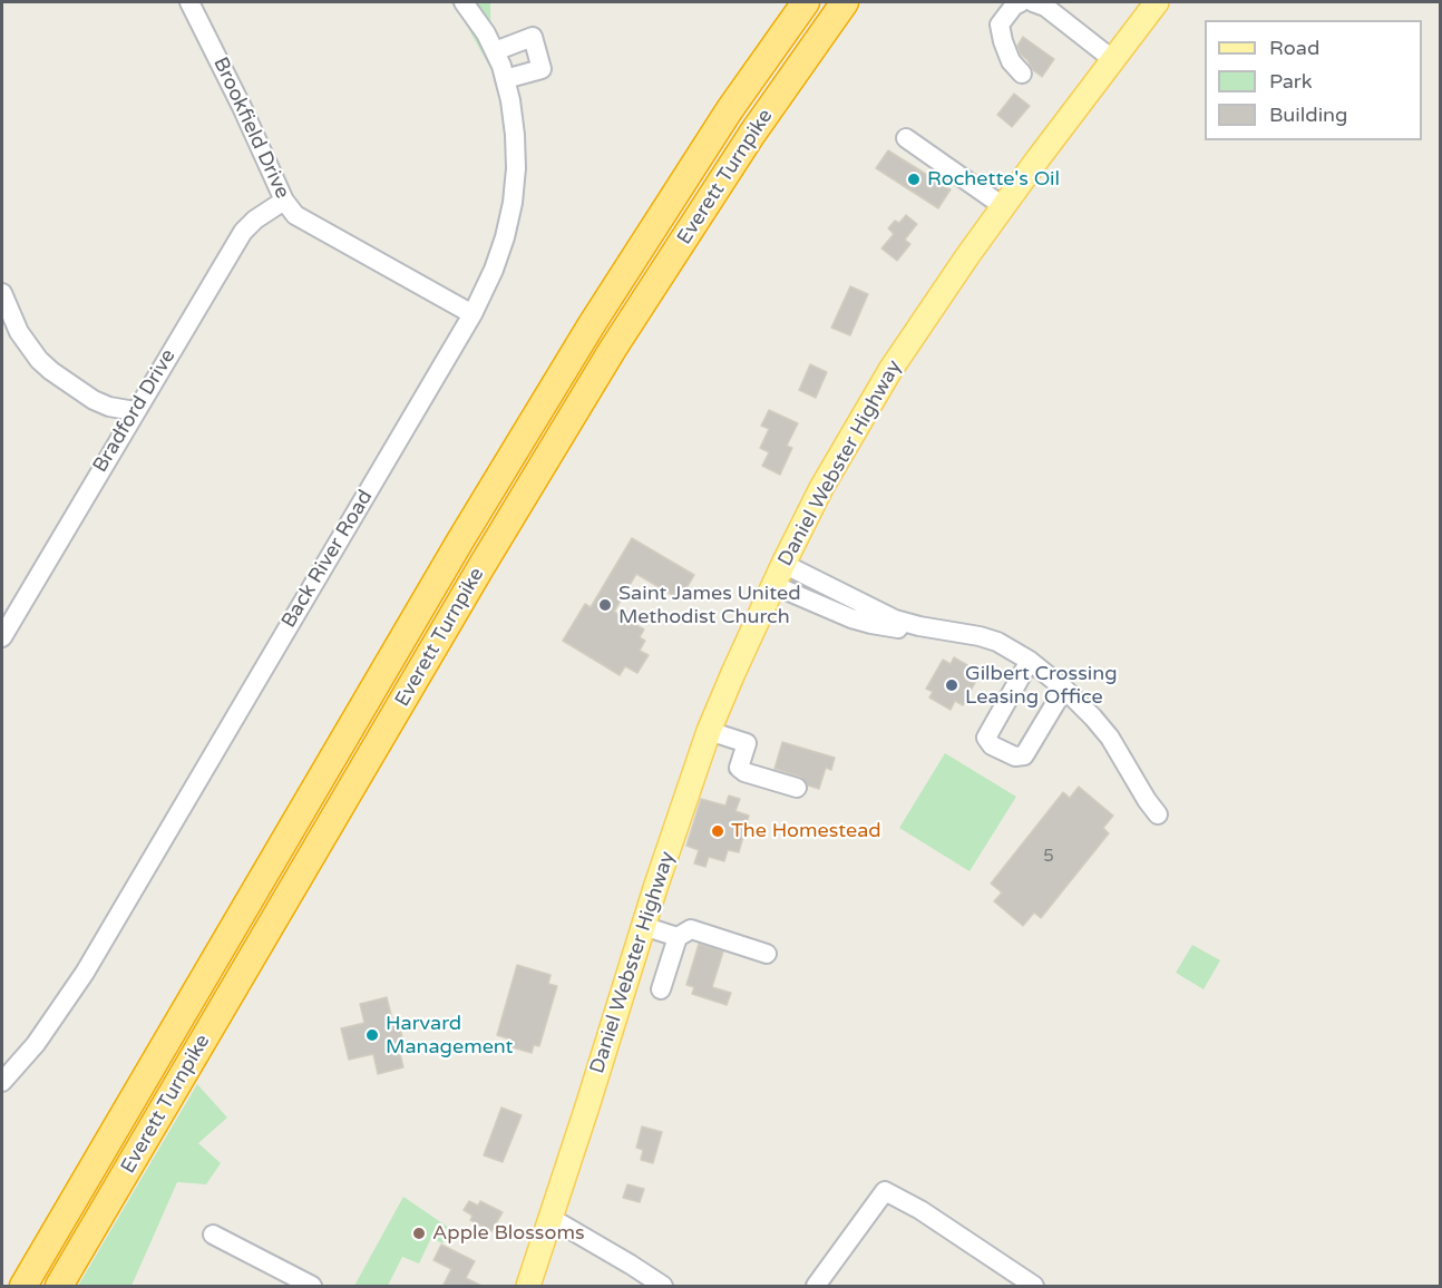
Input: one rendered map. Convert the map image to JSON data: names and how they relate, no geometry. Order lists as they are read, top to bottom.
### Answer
{
  "streets": {
    "highway": ["Everett Turnpike"],
    "main road": ["Daniel Webster Highway"],
    "street": ["Brookfield Drive", "Bradford Drive", "Back River Road"]
  },
  "crossings": [
    ["Brookfield Drive", "Bradford Drive"],
    ["Brookfield Drive", "Back River Road"]
  ],
  "places": [
    "Rochette's Oil",
    "Saint James United Methodist Church",
    "Gilbert Crossing Leasing Office",
    "The Homestead",
    "Harvard Management",
    "Apple Blossoms"
  ],
  "house_numbers": ["5"],
  "legend": ["Road", "Park", "Building"]
}
